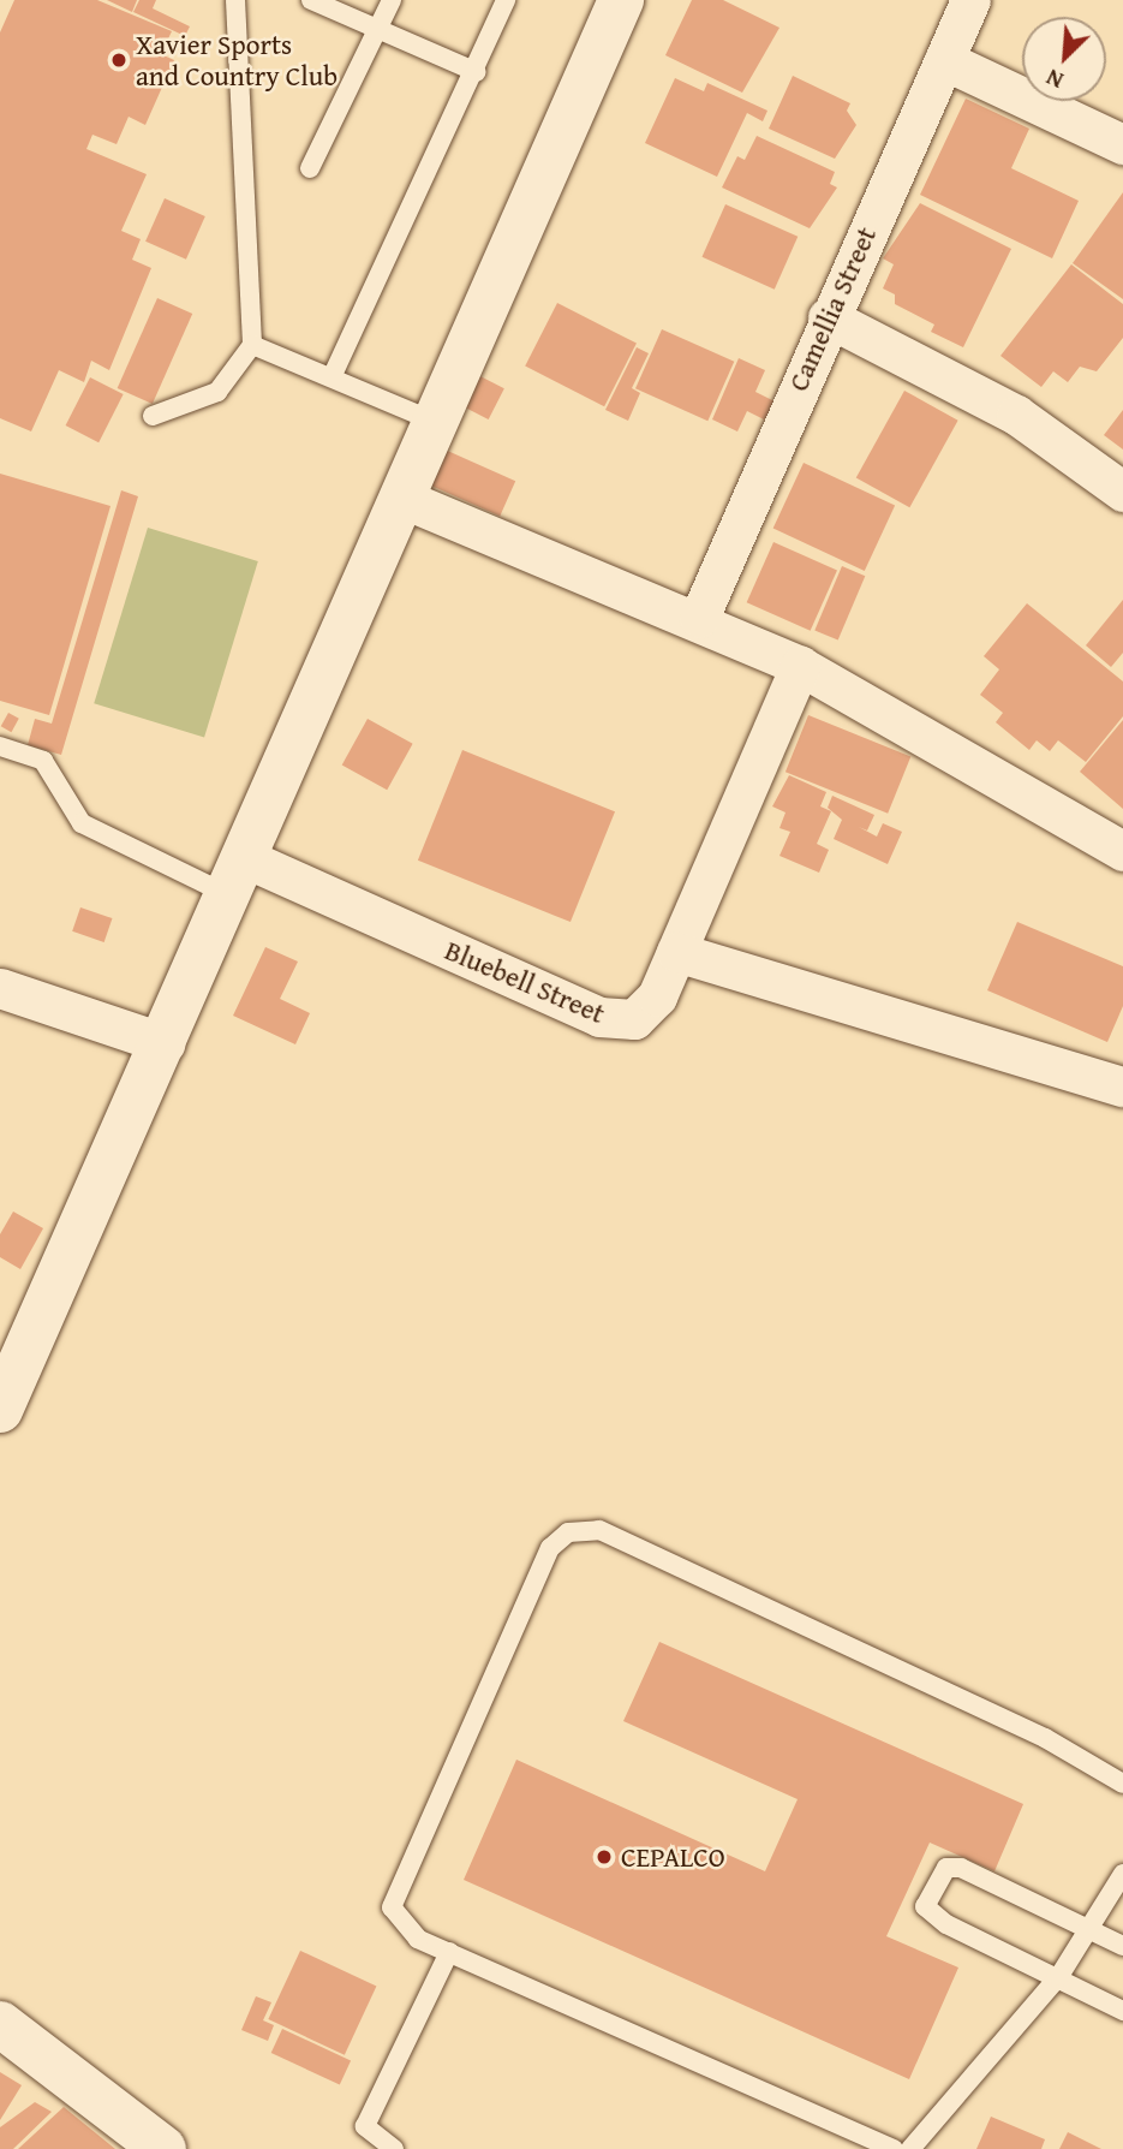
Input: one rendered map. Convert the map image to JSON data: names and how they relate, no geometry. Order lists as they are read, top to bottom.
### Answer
{
  "streets": {
    "street": ["Camellia Street", "Bluebell Street"]
  },
  "places": ["Xavier Sports and Country Club", "CEPALCO"],
  "north": "bottom left"
}
